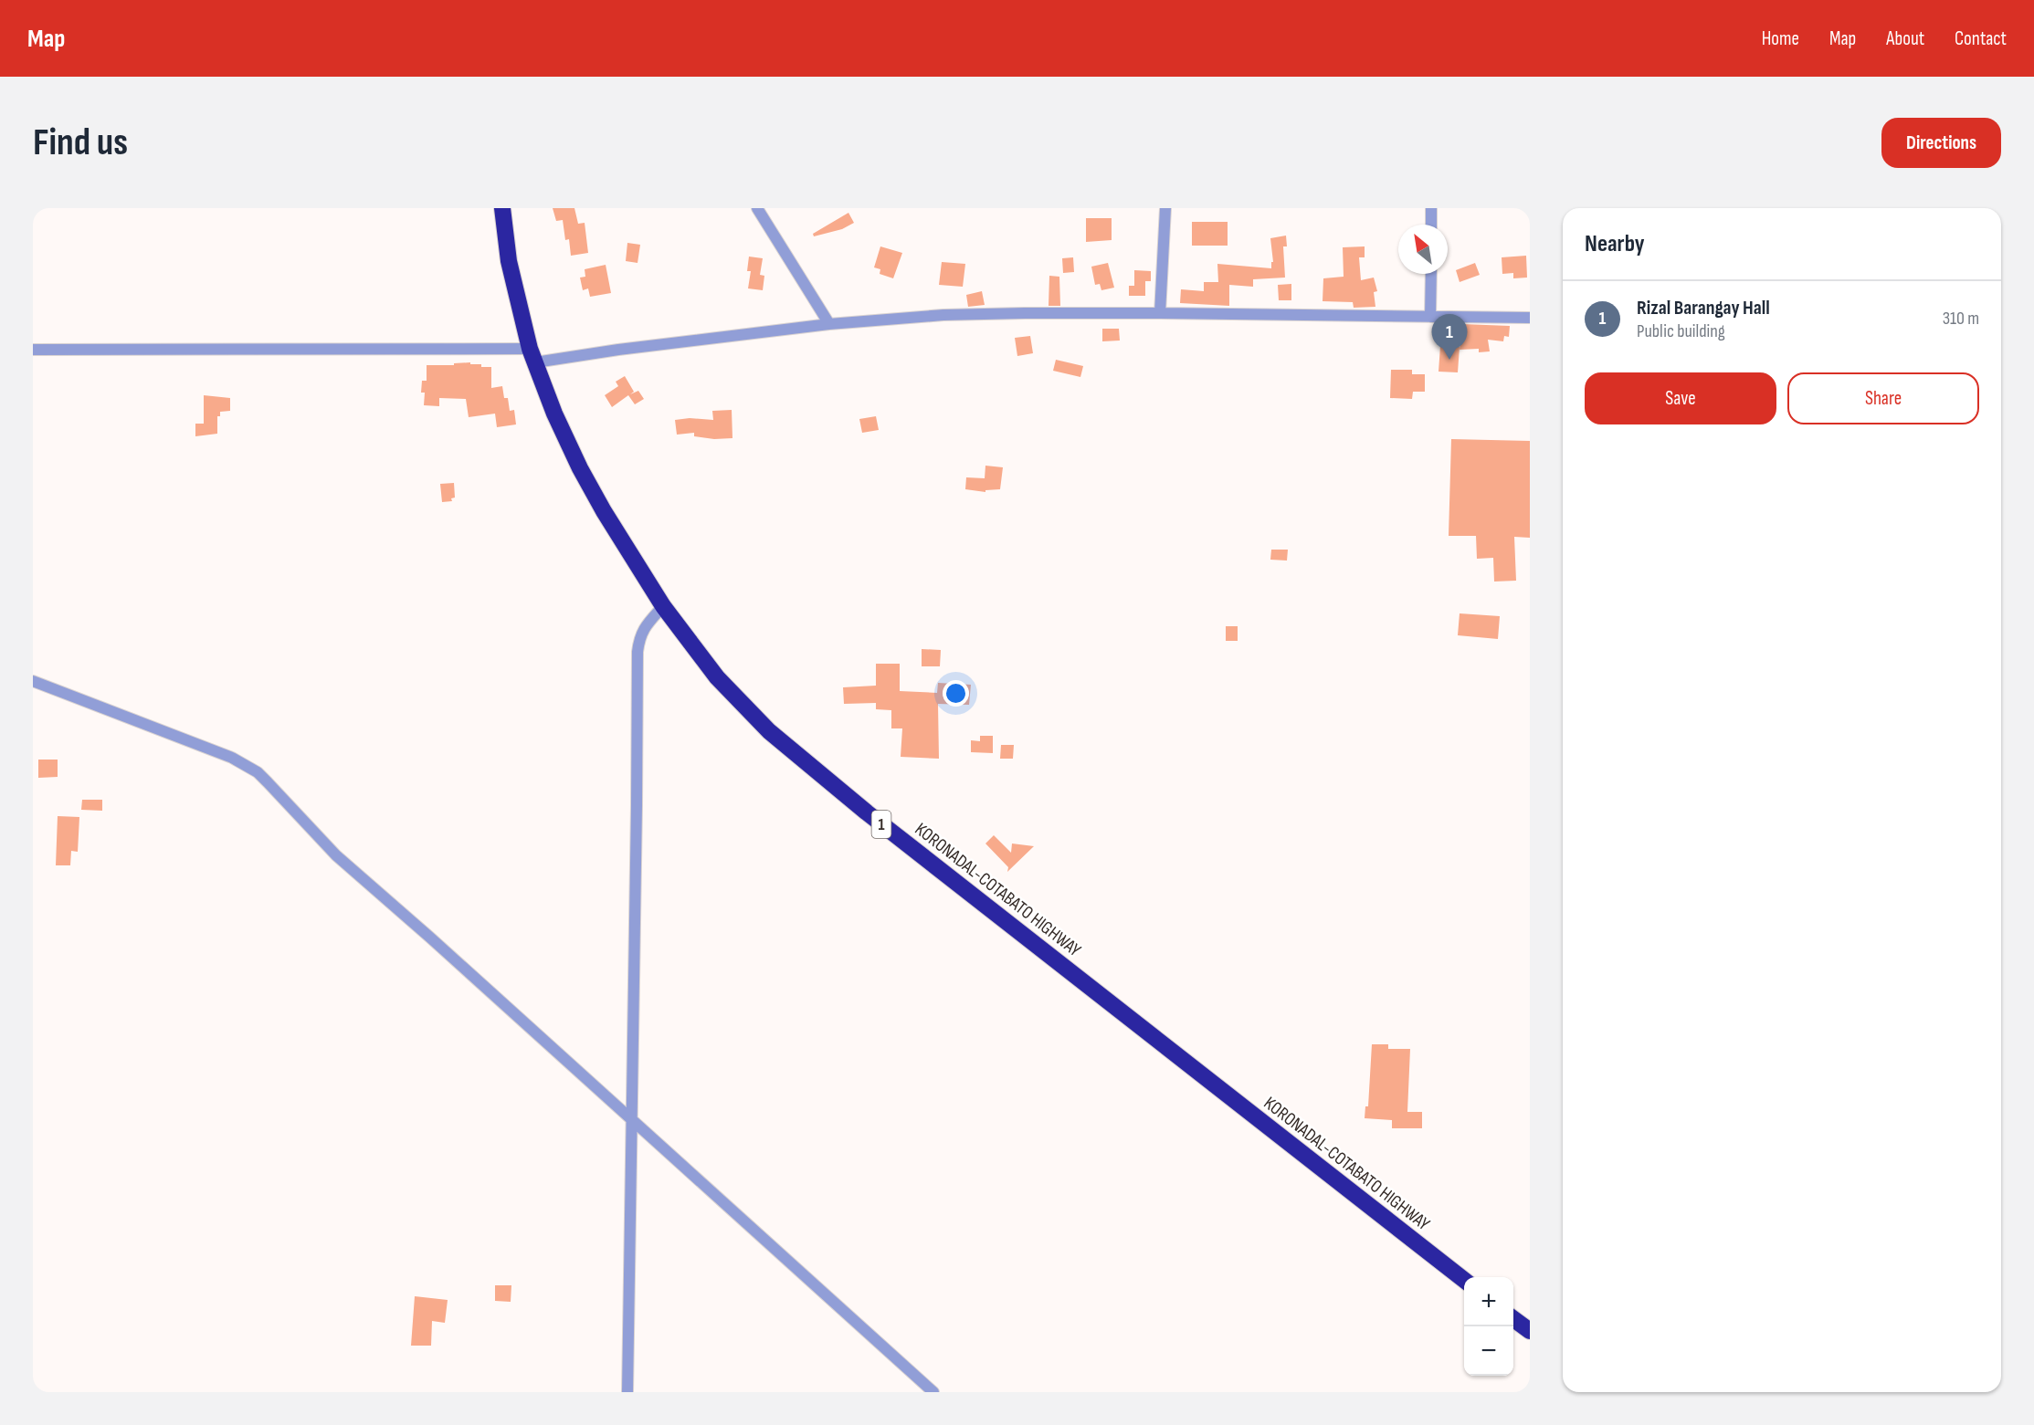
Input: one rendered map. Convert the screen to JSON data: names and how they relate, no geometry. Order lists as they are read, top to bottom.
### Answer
{
  "streets": {
    "highway": ["1", "KORONADAL-COTABATO HIGHWAY"]
  },
  "north": "top left",
  "page": {
    "header": "Map",
    "nav": [
      "Home",
      "Map",
      "About",
      "Contact"
    ],
    "buttons": [
      "Directions",
      ["Save", "Share"]
    ],
    "title": "Find us",
    "heading": "Nearby",
    "list": [
      {
        "mark": "1",
        "name": "Rizal Barangay Hall",
        "note": "Public building",
        "value": "310 m"
      }
    ],
    "pins": "1",
    "map_buttons": ["+", "−"]
  }
}
